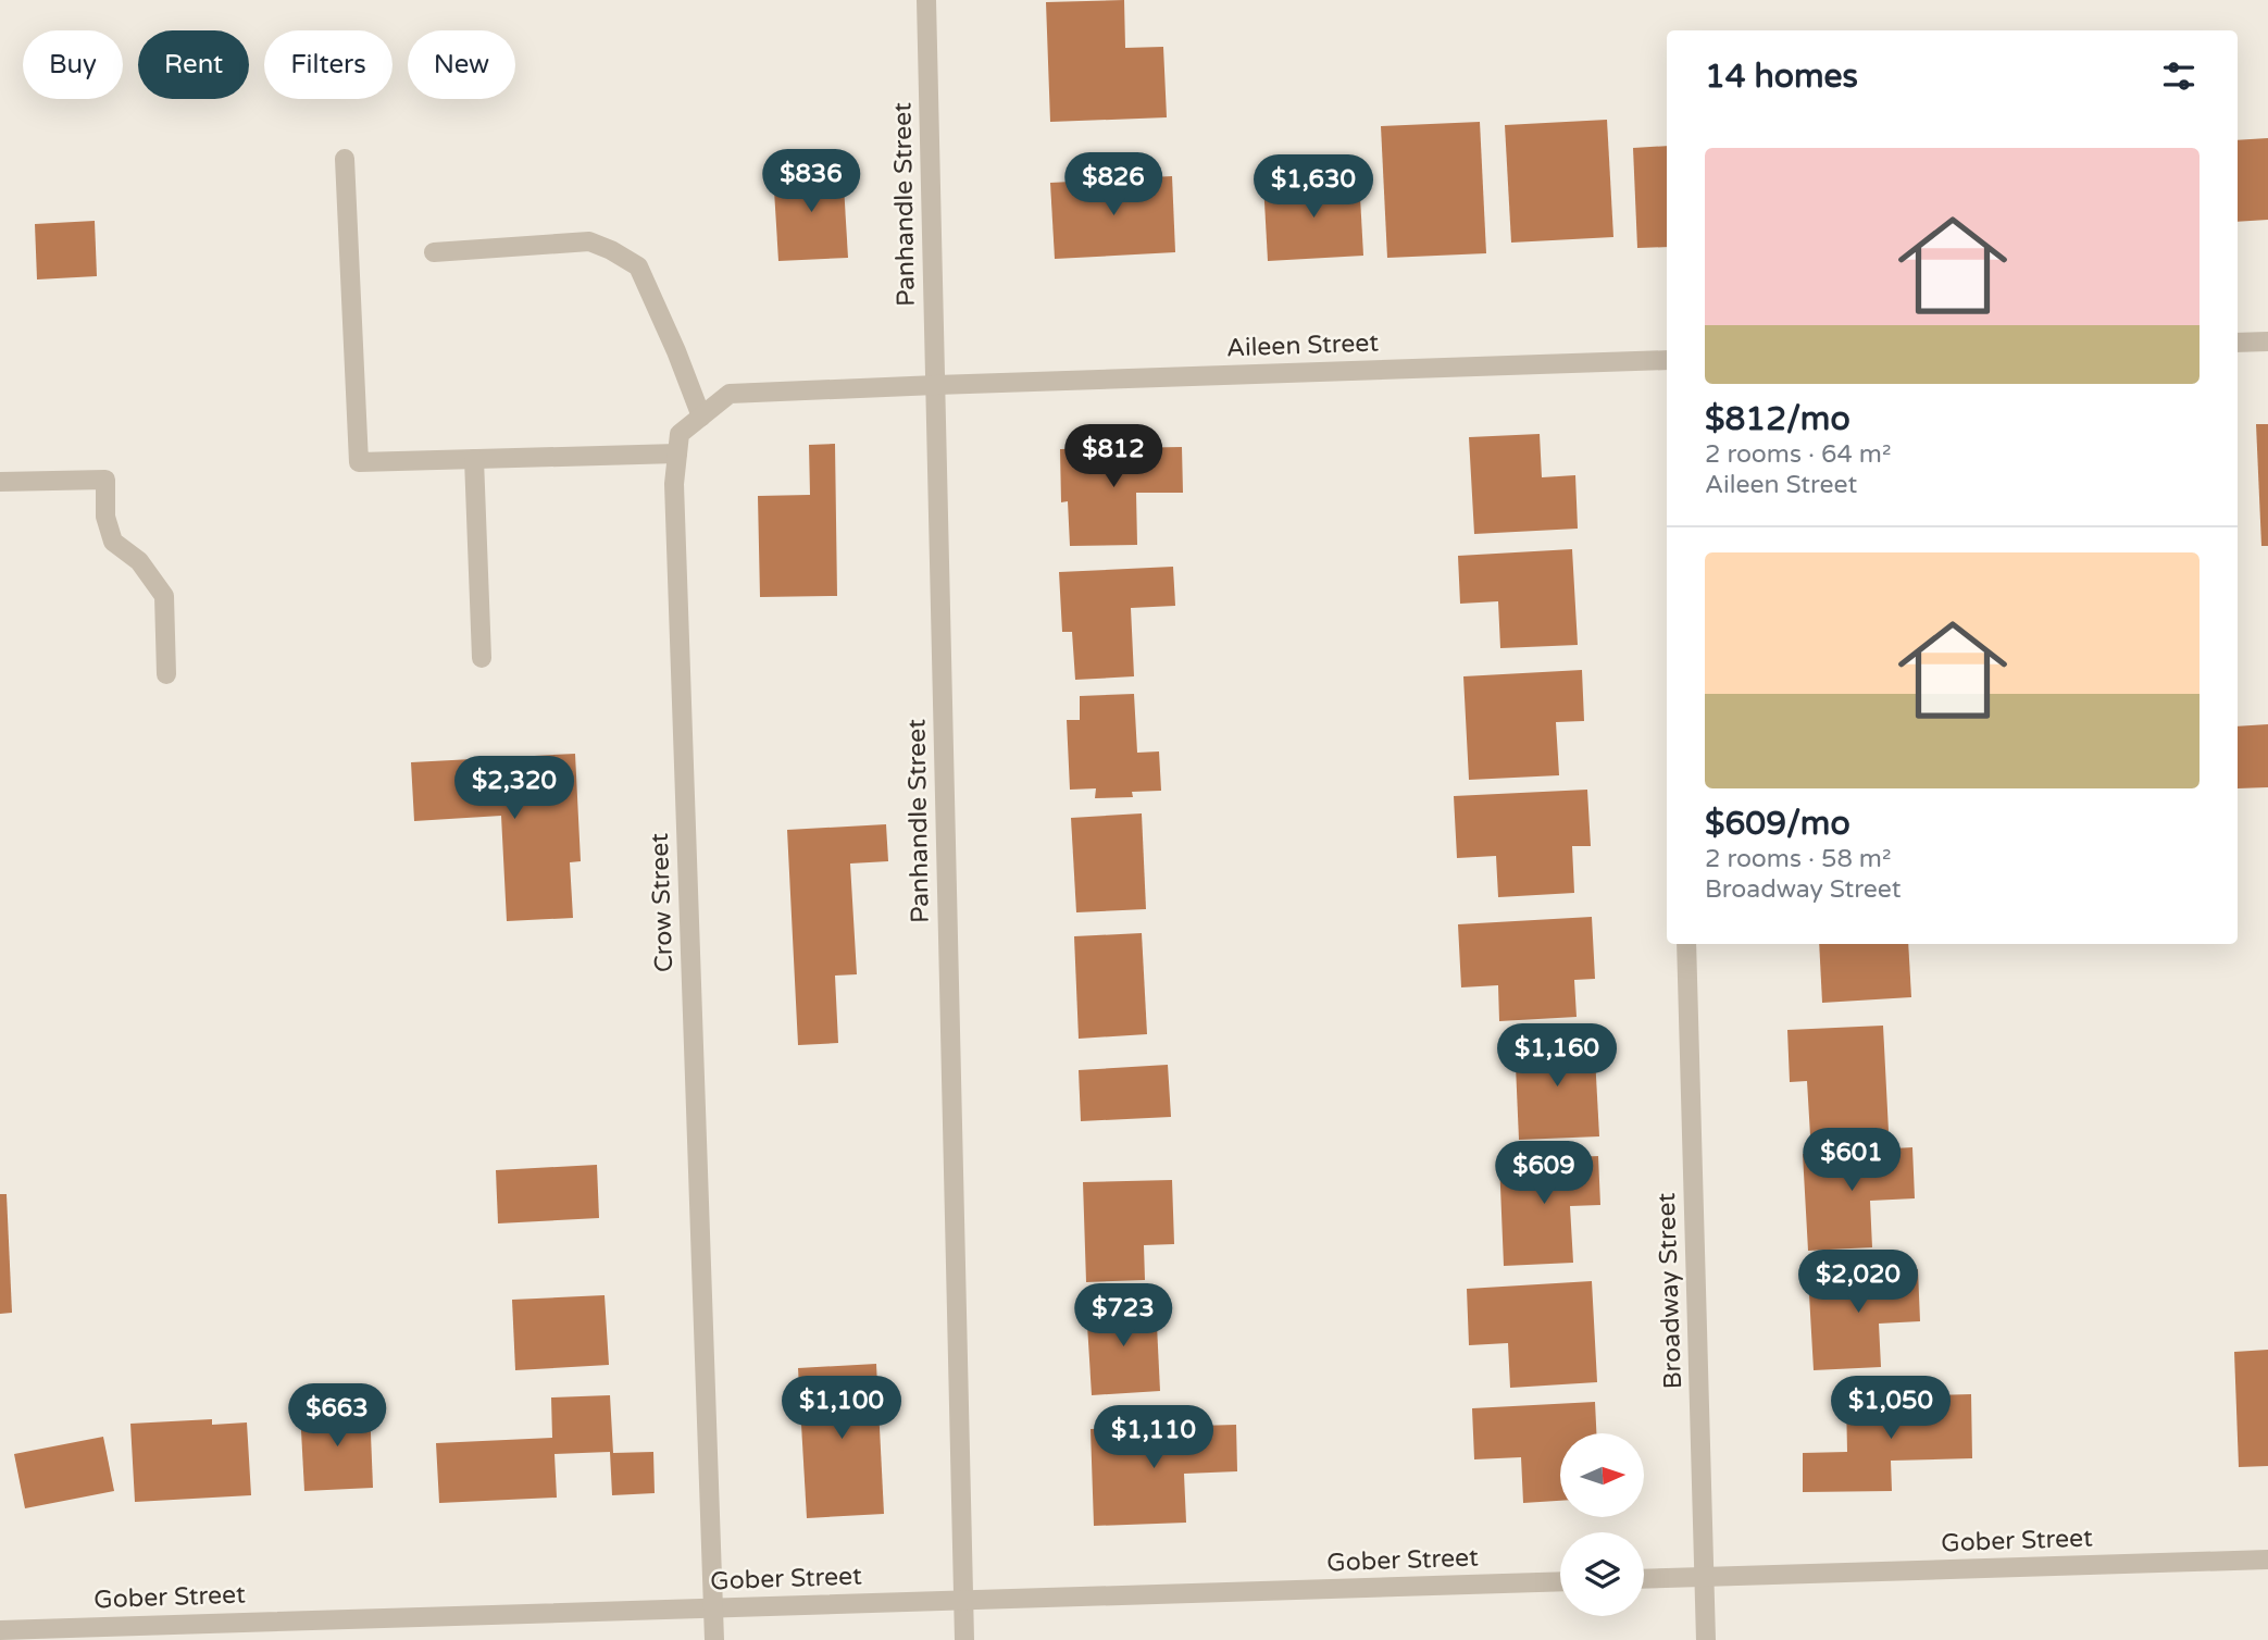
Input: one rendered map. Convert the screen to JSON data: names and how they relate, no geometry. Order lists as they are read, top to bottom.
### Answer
{
  "streets": {
    "street": [
      "Panhandle Street",
      "Aileen Street",
      "Crow Street",
      "Broadway Street",
      "Gober Street"
    ]
  },
  "crossings": [
    ["Panhandle Street", "Aileen Street"],
    ["Panhandle Street", "Crow Street"],
    ["Panhandle Street", "Gober Street"],
    ["Aileen Street", "Crow Street"],
    ["Crow Street", "Gober Street"],
    ["Broadway Street", "Gober Street"]
  ],
  "north": "right",
  "page": {
    "chip": [
      "Buy",
      "Rent",
      "Filters",
      "New"
    ],
    "heading": "14 homes",
    "list": [
      {
        "name": "$812/mo",
        "note": "2 rooms · 64 m² · Aileen Street"
      },
      {
        "name": "$609/mo",
        "note": "2 rooms · 58 m² · Broadway Street"
      }
    ],
    "price": [
      "$836",
      "$826",
      "$1,630",
      "$812",
      "$2,320",
      "$1,160",
      "$601",
      "$609",
      "$2,020",
      "$723",
      "$1,100",
      "$1,050",
      "$663",
      "$1,110"
    ]
  }
}
